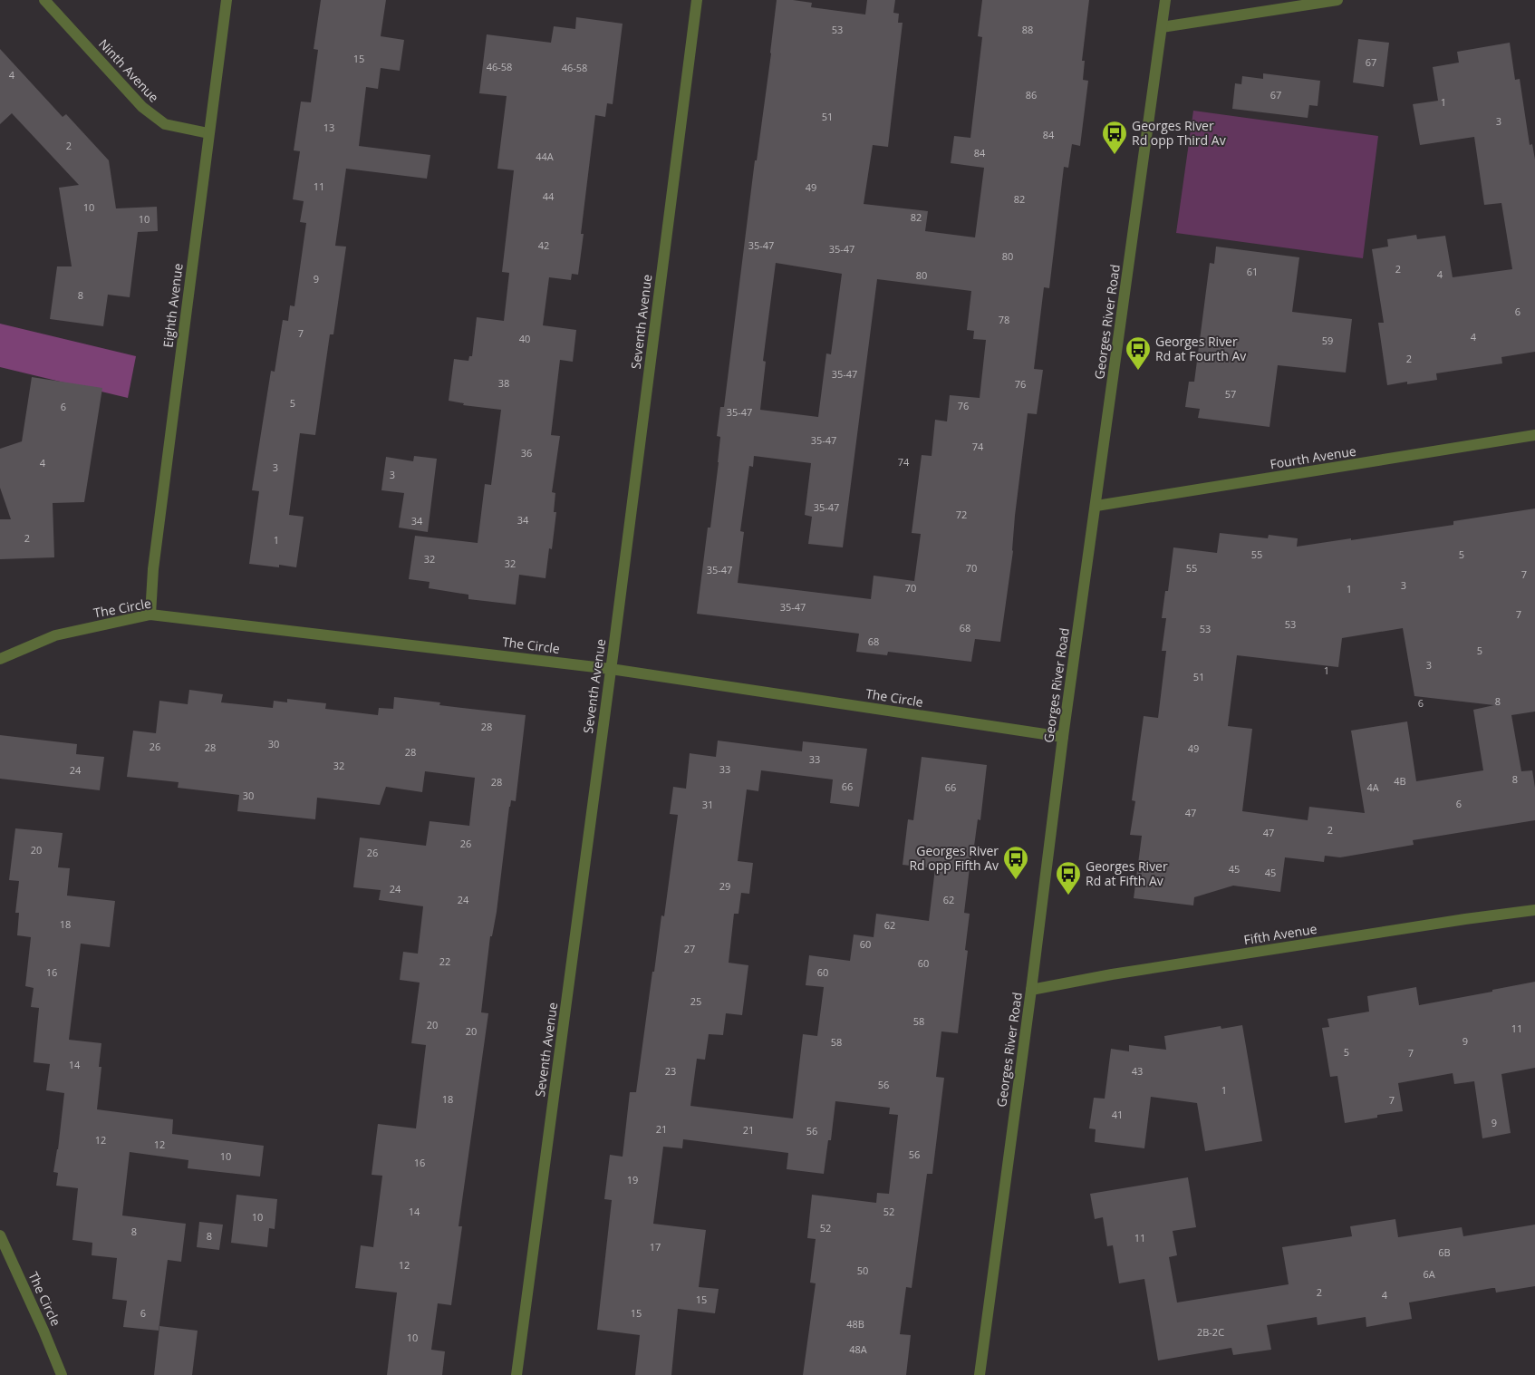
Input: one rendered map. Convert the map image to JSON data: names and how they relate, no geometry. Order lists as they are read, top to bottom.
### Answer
{
  "streets": {
    "street": [
      "Ninth Avenue",
      "Eighth Avenue",
      "Seventh Avenue",
      "Georges River Road",
      "Fourth Avenue",
      "The Circle",
      "Fifth Avenue"
    ]
  },
  "crossings": [
    ["Ninth Avenue", "Eighth Avenue"],
    ["Eighth Avenue", "The Circle"],
    ["Seventh Avenue", "The Circle"],
    ["Georges River Road", "Fourth Avenue"],
    ["Georges River Road", "The Circle"],
    ["Georges River Road", "Fifth Avenue"]
  ],
  "places": {
    "bus stop": [
      "Georges River Rd opp Third Av",
      "Georges River Rd at Fourth Av",
      "Georges River Rd opp Fifth Av",
      "Georges River Rd at Fifth Av"
    ]
  },
  "house_numbers": [
    "53",
    "88",
    "15",
    "67",
    "46-58",
    "46-58",
    "4",
    "86",
    "67",
    "1",
    "51",
    "3",
    "13",
    "84",
    "2",
    "84",
    "44A",
    "11",
    "49",
    "44",
    "82",
    "10",
    "82",
    "10",
    "42",
    "35-47",
    "35-47",
    "80",
    "2",
    "61",
    "4",
    "80",
    "9",
    "8",
    "6",
    "78",
    "7",
    "4",
    "40",
    "59",
    "2",
    "35-47",
    "38",
    "76",
    "57",
    "5",
    "76",
    "6",
    "35-47",
    "35-47",
    "74",
    "36",
    "74",
    "4",
    "3",
    "3",
    "35-47",
    "72",
    "34",
    "34",
    "2",
    "1",
    "55",
    "5",
    "32",
    "32",
    "70",
    "55",
    "35-47",
    "7",
    "3",
    "70",
    "1",
    "35-47",
    "7",
    "53",
    "68",
    "53",
    "68",
    "5",
    "3",
    "1",
    "51",
    "8",
    "6",
    "28",
    "30",
    "26",
    "28",
    "49",
    "28",
    "33",
    "32",
    "33",
    "24",
    "8",
    "4B",
    "28",
    "66",
    "66",
    "4A",
    "30",
    "6",
    "31",
    "47",
    "2",
    "47",
    "26",
    "20",
    "26",
    "45",
    "45",
    "29",
    "24",
    "24",
    "62",
    "18",
    "62",
    "60",
    "27",
    "22",
    "60",
    "16",
    "60",
    "25",
    "58",
    "20",
    "11",
    "20",
    "9",
    "58",
    "5",
    "7",
    "14",
    "23",
    "43",
    "56",
    "1",
    "18",
    "7",
    "41",
    "9",
    "21",
    "21",
    "56",
    "12",
    "12",
    "56",
    "10",
    "16",
    "19",
    "14",
    "52",
    "10",
    "52",
    "8",
    "8",
    "11",
    "17",
    "6B",
    "12",
    "50",
    "6A",
    "2",
    "4",
    "15",
    "6",
    "15",
    "48B",
    "2B-2C",
    "10",
    "48A"
  ]
}
